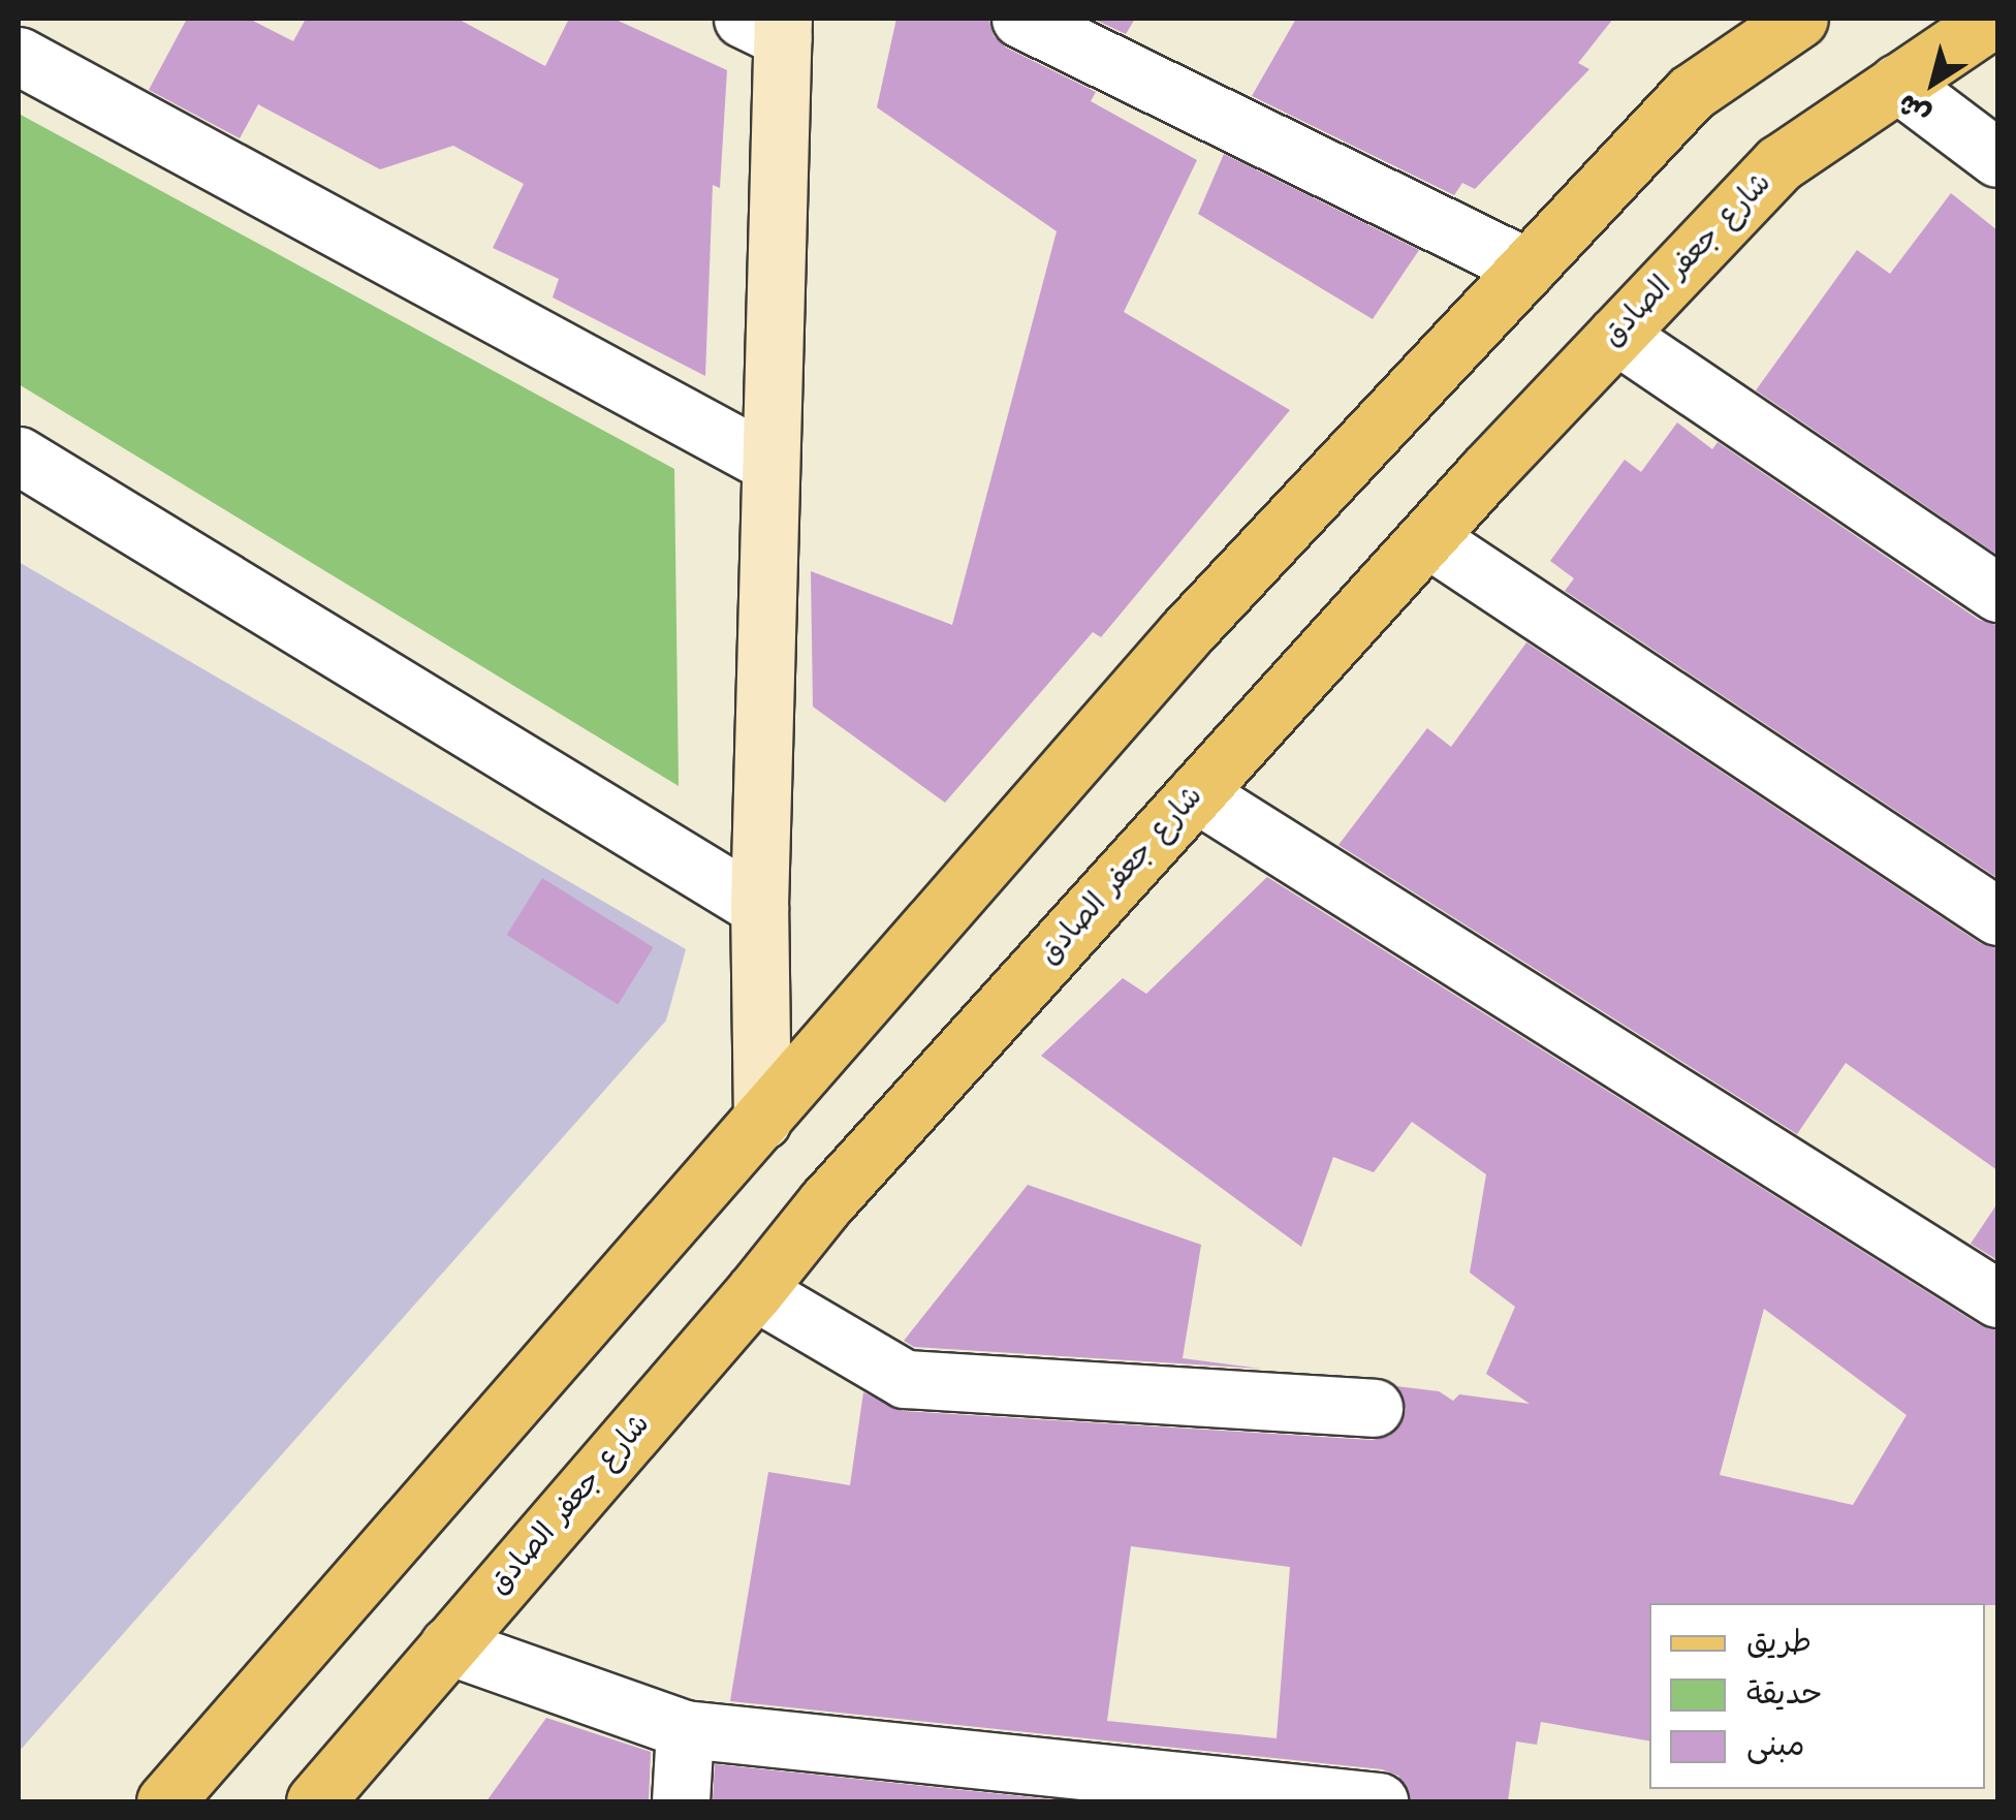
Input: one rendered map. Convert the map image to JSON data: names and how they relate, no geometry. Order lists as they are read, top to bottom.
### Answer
{
  "streets": {
    "main road": ["شارع جعفر الصادق"]
  },
  "legend": ["طريق", "حديقة", "مبنى"],
  "north": "bottom left"
}
